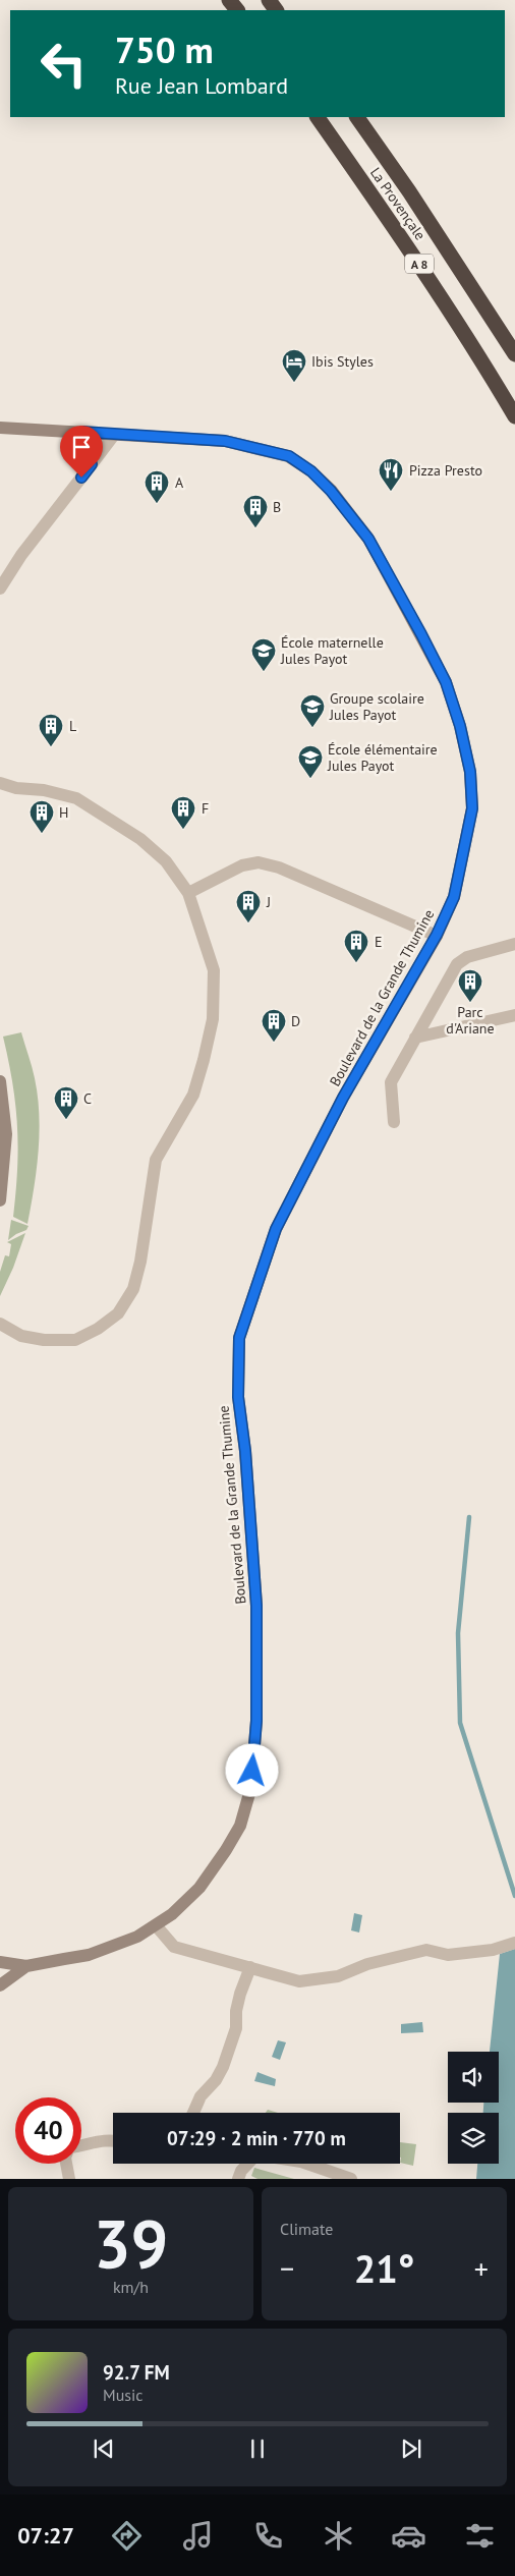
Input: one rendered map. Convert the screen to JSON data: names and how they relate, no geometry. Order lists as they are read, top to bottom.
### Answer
{
  "streets": {
    "highway": ["La Provençale", "A 8"],
    "street": ["Boulevard de la Grande Thumine"]
  },
  "places": {
    "hotel": ["Ibis Styles"],
    "restaurant": ["Pizza Presto"],
    "building": [
      "A",
      "B",
      "L",
      "F",
      "H",
      "J",
      "E",
      "Parc d'Ariane",
      "D",
      "C"
    ],
    "school or university": ["École maternelle Jules Payot", "Groupe scolaire Jules Payot", "École élémentaire Jules Payot"]
  },
  "page": {
    "turn": ["750 m", "Rue Jean Lombard"],
    "limit": "40",
    "trip": "07:29 · 2 min · 770 m",
    "tile": [
      ["39", "km/h"],
      "Climate"
    ],
    "heat": ["−", "21°", "+"],
    "song": ["92.7 FM", "Music"],
    "tabs": "07:27"
  }
}
